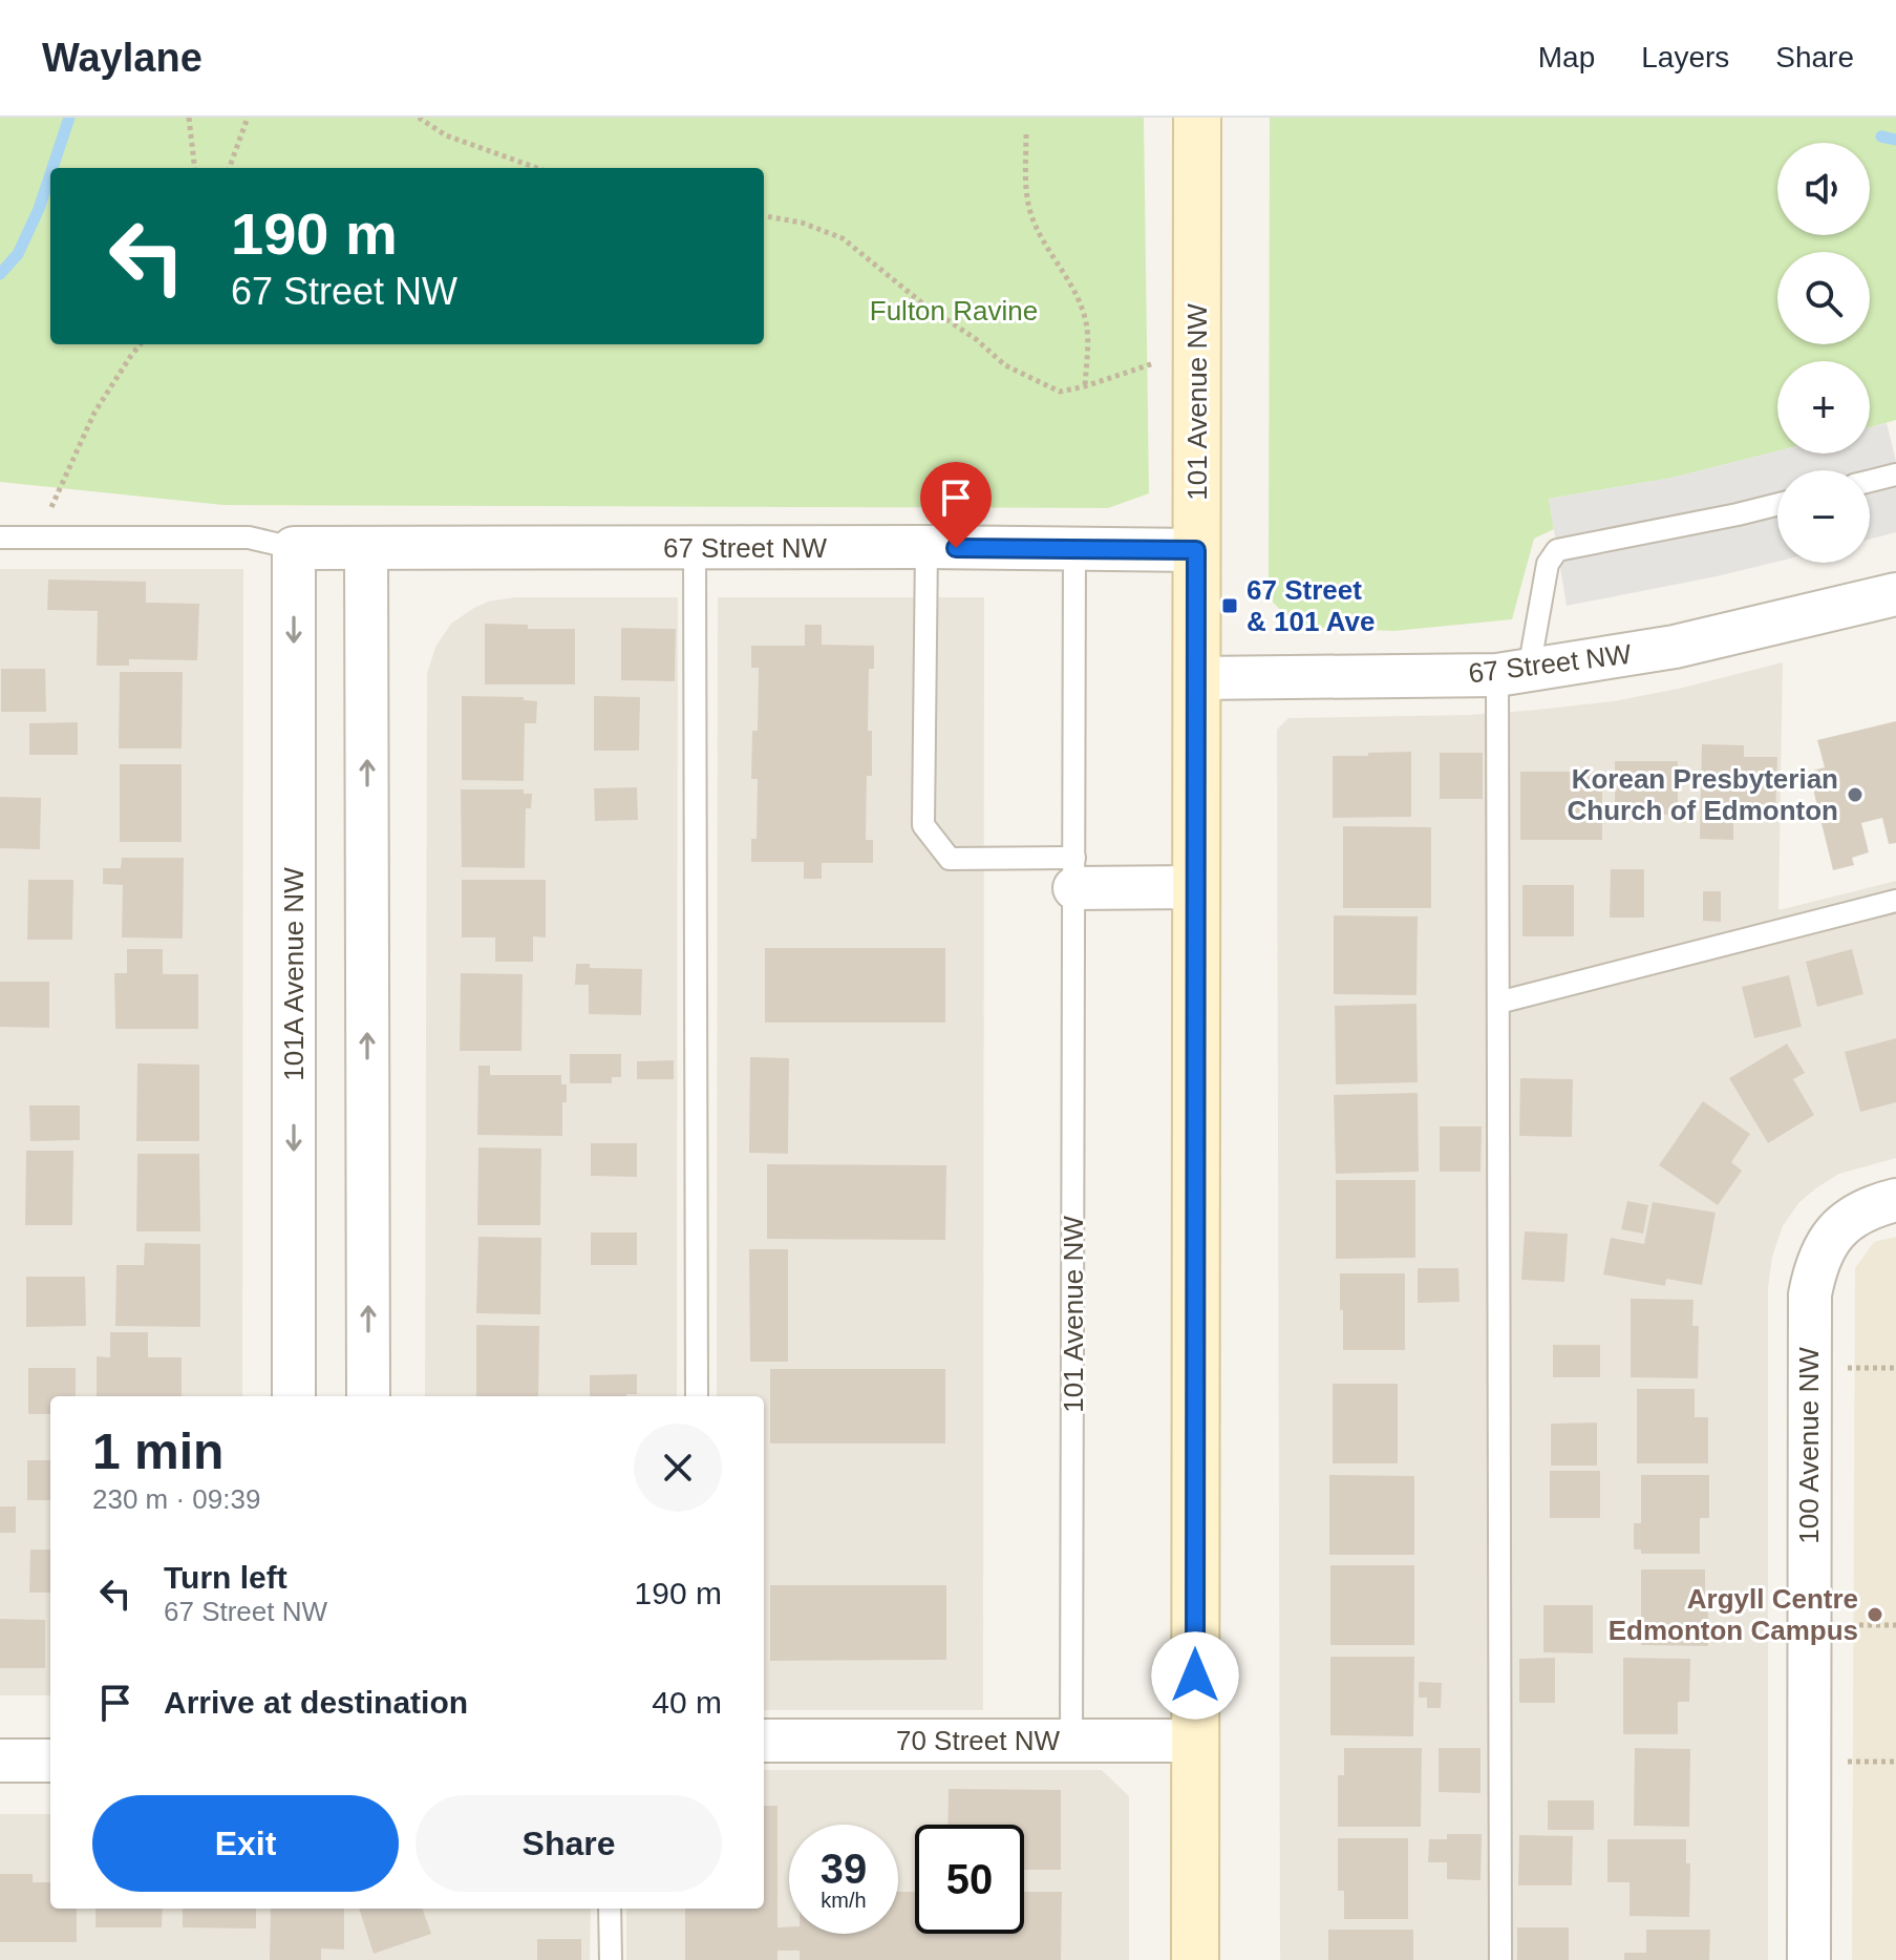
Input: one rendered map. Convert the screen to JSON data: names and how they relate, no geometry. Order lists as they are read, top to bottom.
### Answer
{
  "streets": {
    "main road": ["101 Avenue NW"],
    "street": [
      "67 Street NW",
      "101A Avenue NW",
      "100 Avenue NW",
      "70 Street NW"
    ]
  },
  "crossings": [
    ["101 Avenue NW", "67 Street NW"],
    ["101 Avenue NW", "70 Street NW"],
    ["67 Street NW", "101A Avenue NW"]
  ],
  "parks": ["Fulton Ravine"],
  "places": {
    "transit": ["67 Street & 101 Ave"],
    "other": ["Korean Presbyterian Church of Edmonton", "Argyll Centre Edmonton Campus"]
  },
  "page": {
    "header": "Waylane",
    "nav": ["Map", "Layers", "Share"],
    "map_buttons": ["+", "−"],
    "turn": ["190 m", "67 Street NW"],
    "heading": ["1 min", "230 m · 09:39"],
    "list": [
      {
        "name": "Turn left",
        "note": "67 Street NW",
        "value": "190 m"
      },
      {
        "name": "Arrive at destination",
        "value": "40 m"
      }
    ],
    "buttons": ["Exit", "Share"],
    "speed": "39 km/h",
    "limit": "50"
  }
}
